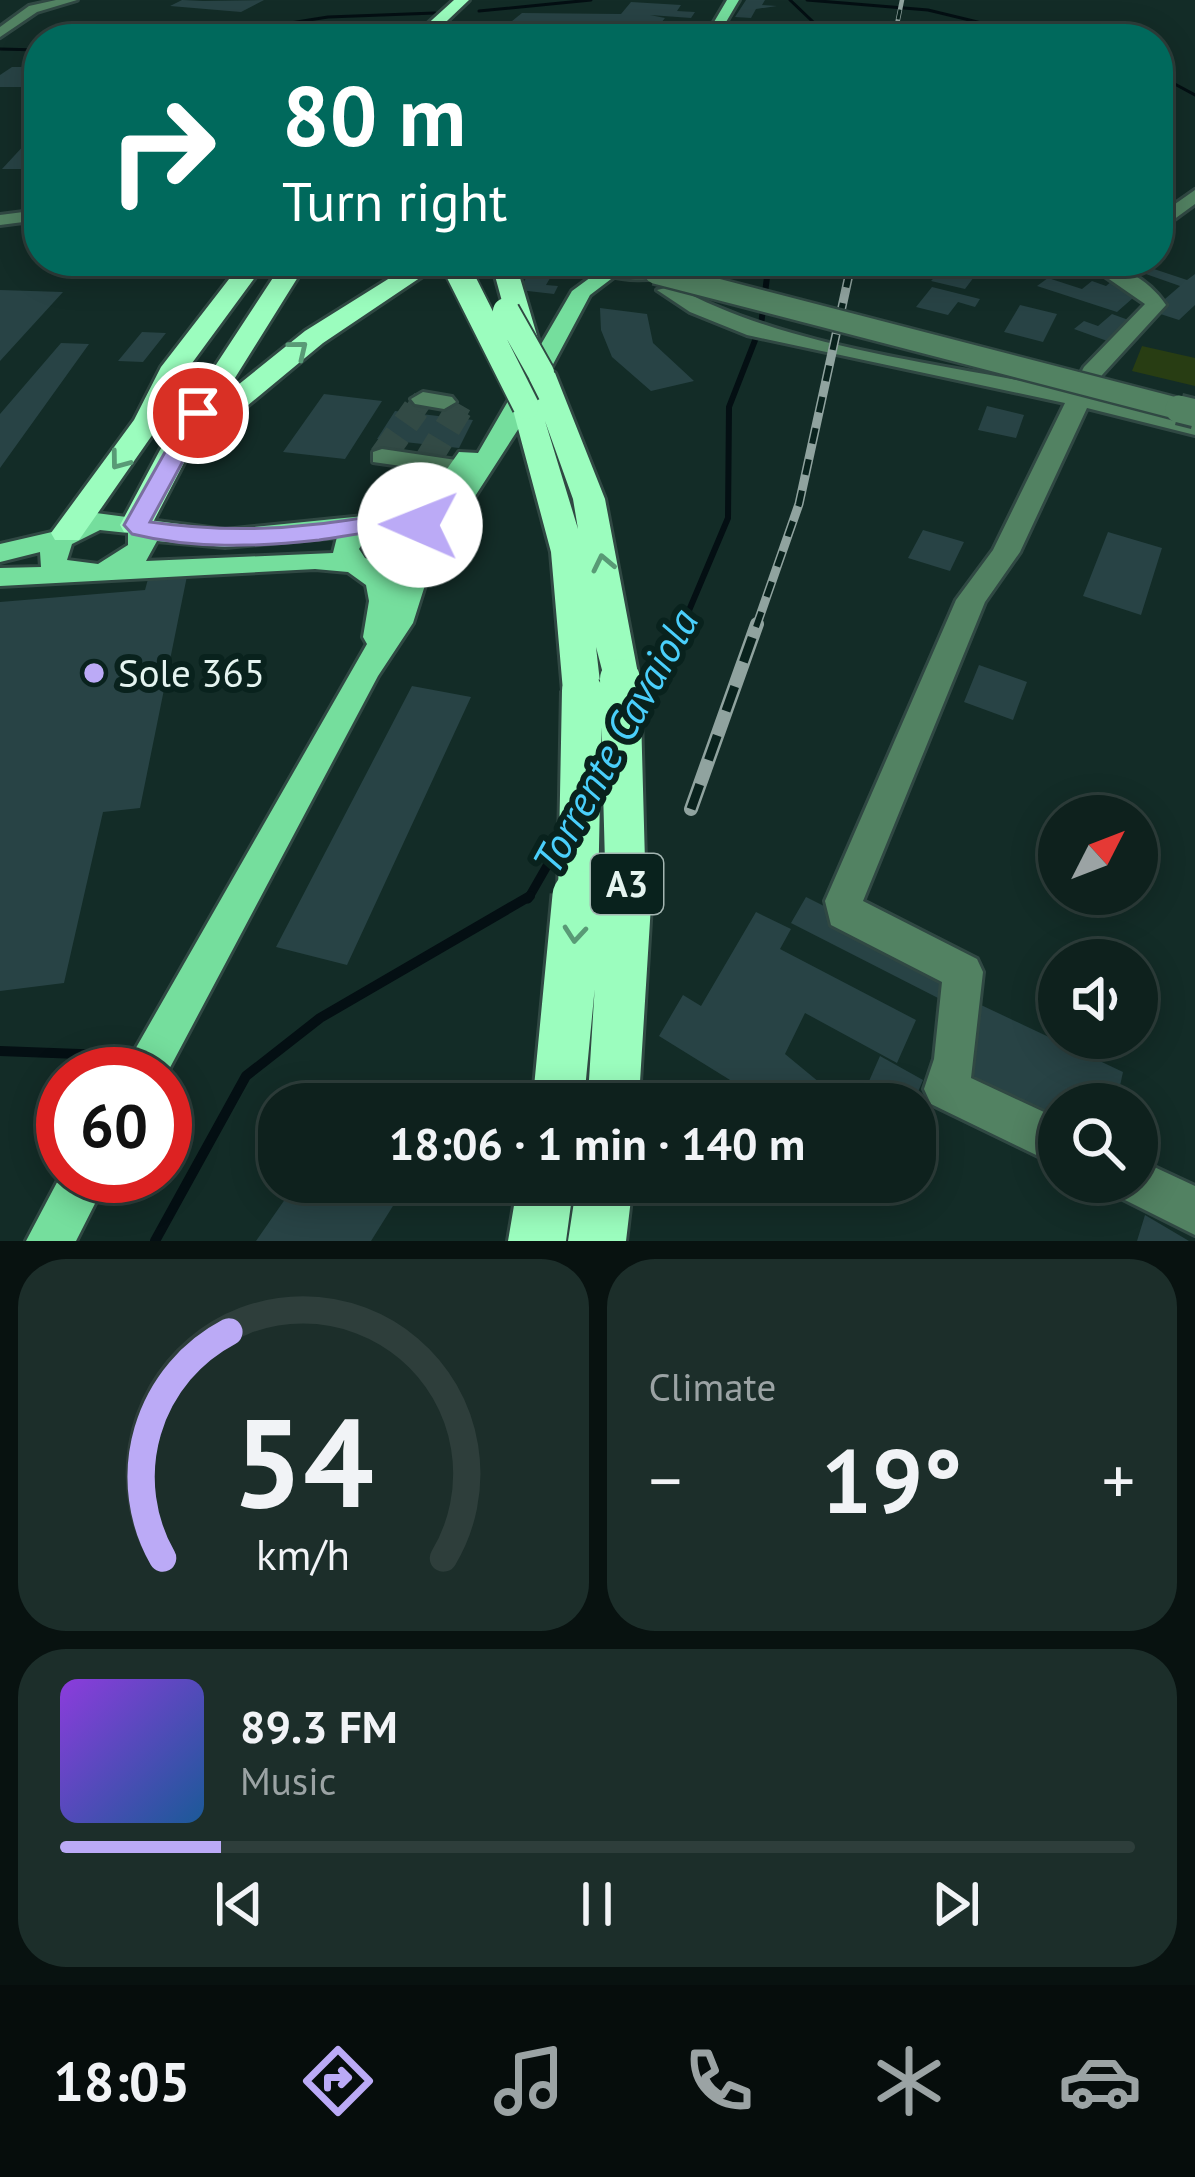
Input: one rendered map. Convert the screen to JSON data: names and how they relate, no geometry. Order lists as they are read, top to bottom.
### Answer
{
  "streets": {
    "highway": ["A3"]
  },
  "water": ["Torrente Cavaiola"],
  "places": ["Sole 365"],
  "north": "top right",
  "page": {
    "turn": ["80 m", "Turn right"],
    "limit": "60",
    "trip": "18:06 · 1 min · 140 m",
    "tile": "Climate",
    "heat": ["−", "19°", "+"],
    "song": ["89.3 FM", "Music"],
    "tabs": "18:05",
    "gauge": ["54", "km/h"]
  }
}
